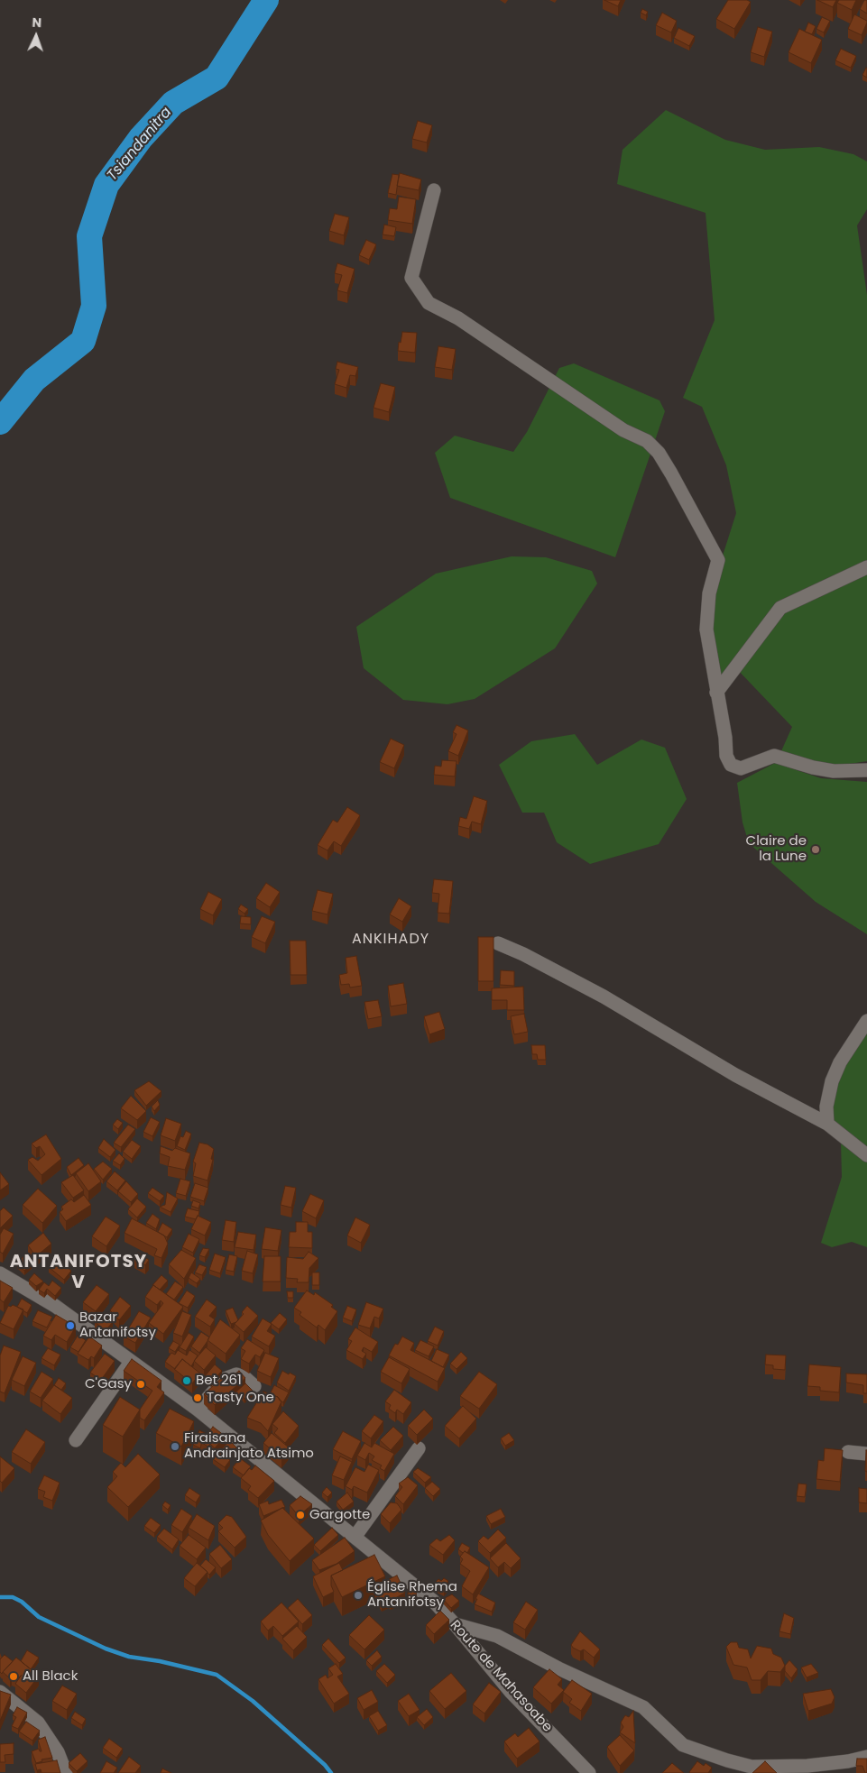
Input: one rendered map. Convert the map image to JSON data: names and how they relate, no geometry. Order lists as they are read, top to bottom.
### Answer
{
  "streets": {
    "street": ["Route de Mahasoabe"]
  },
  "districts": ["ANKIHADY", "ANTANIFOTSY V"],
  "water": ["Tsiandanitra"],
  "places": [
    "Claire de la Lune",
    "Bazar Antanifotsy",
    "Bet 261",
    "C'Gasy",
    "Tasty One",
    "Firaisana Andrainjato Atsimo",
    "Gargotte",
    "Église Rhema Antanifotsy",
    "All Black"
  ],
  "north": "top"
}
